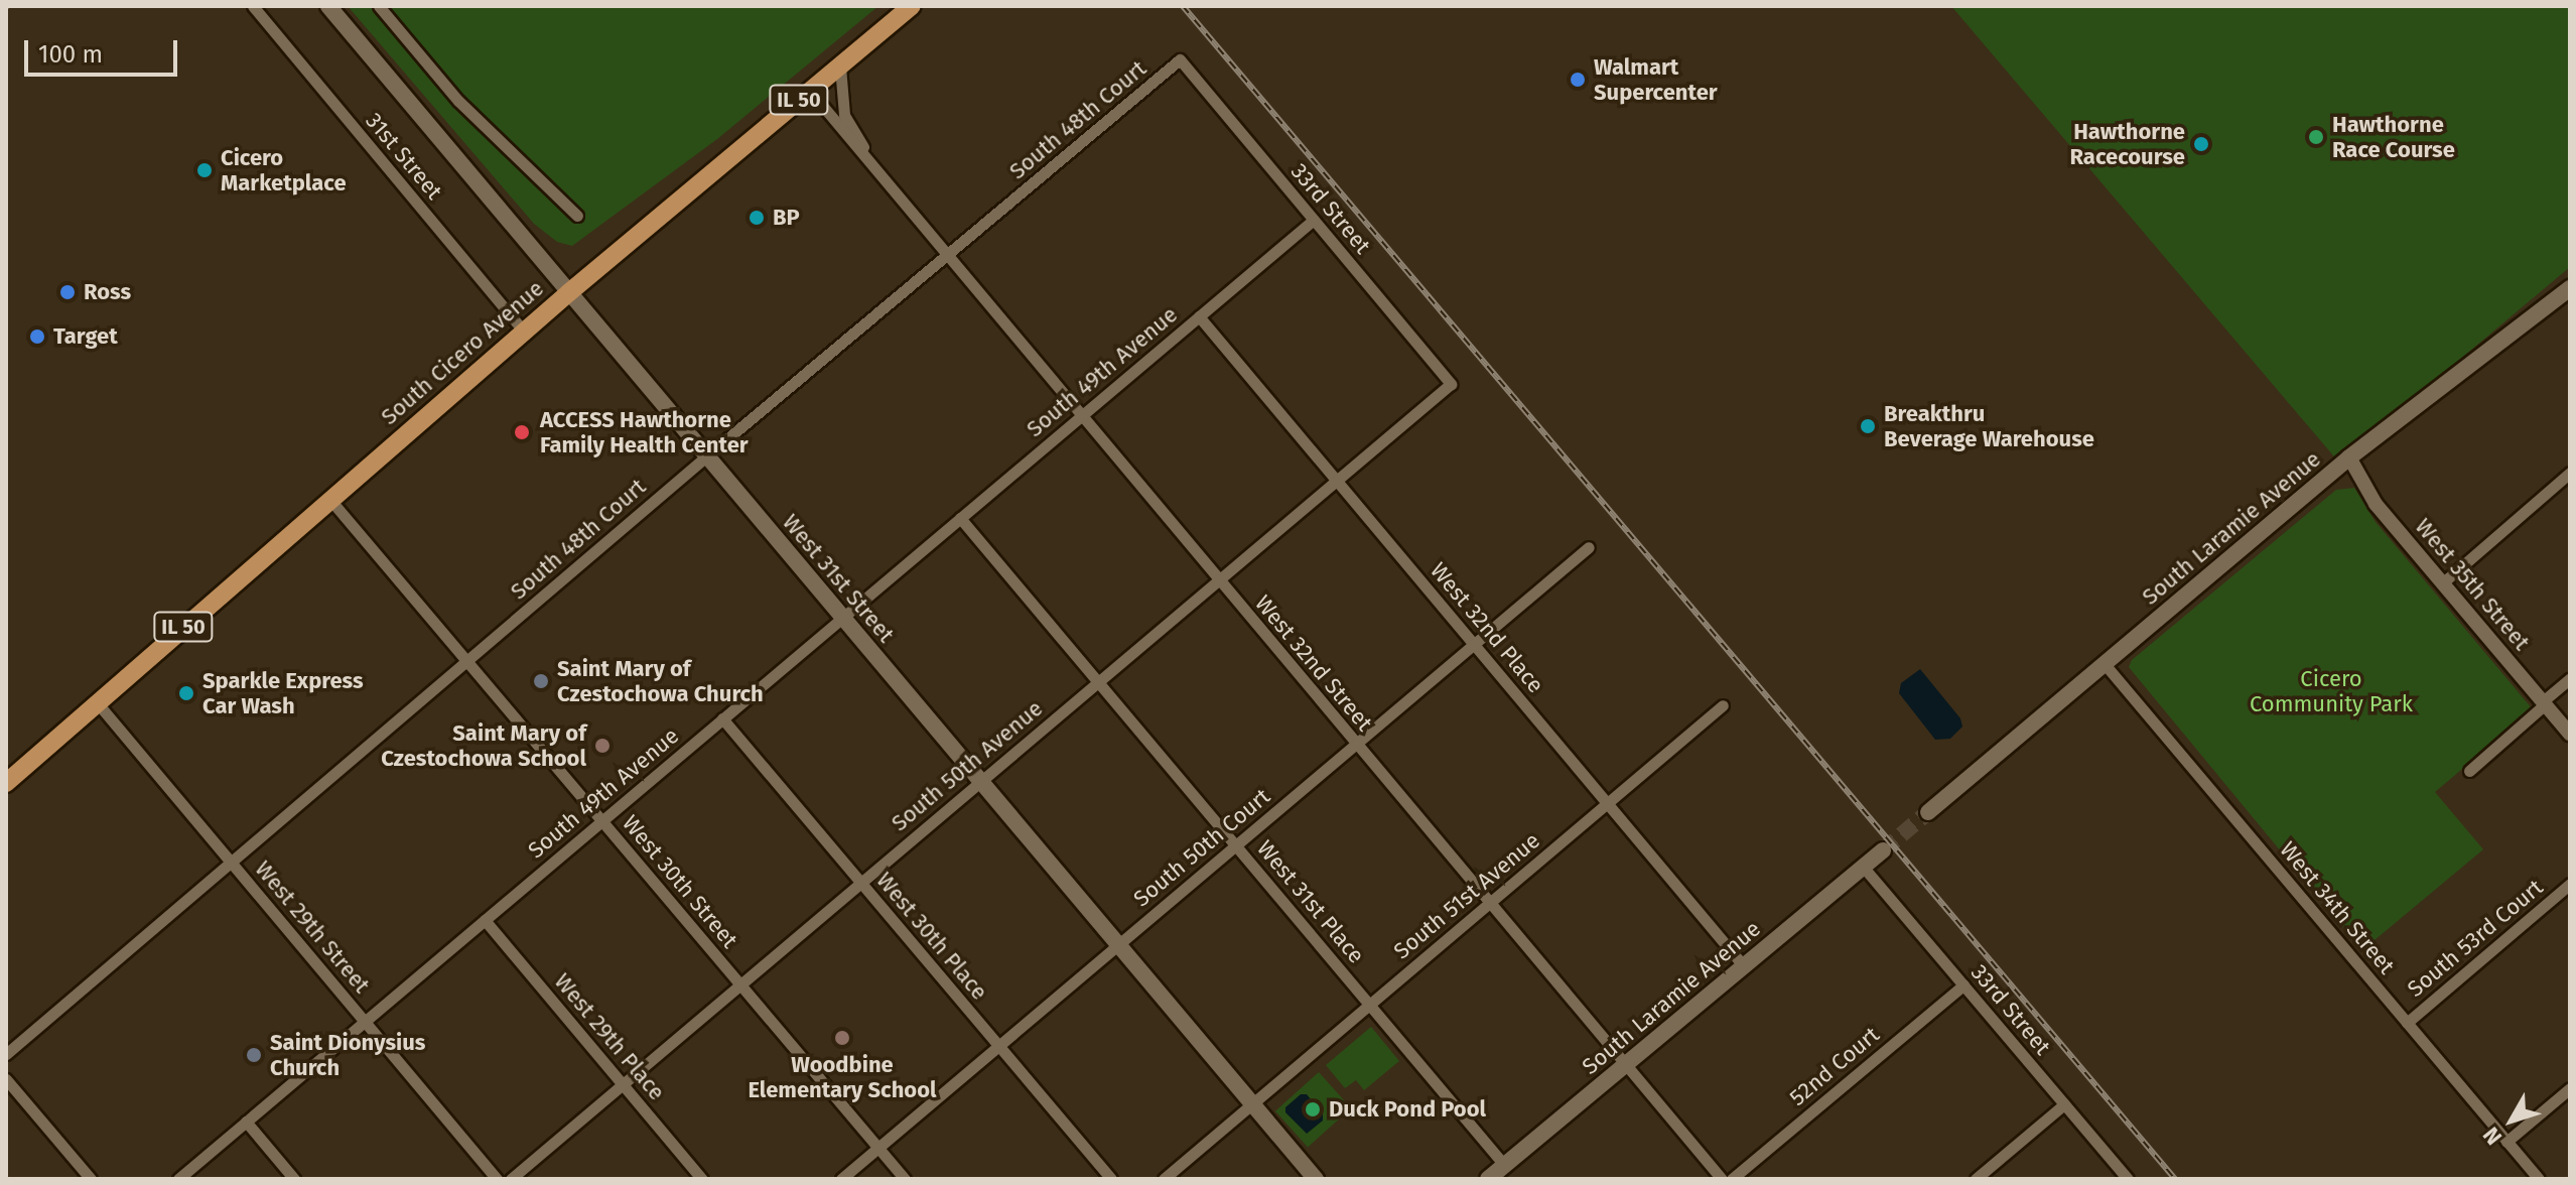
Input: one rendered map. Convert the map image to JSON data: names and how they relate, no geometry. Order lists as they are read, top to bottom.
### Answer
{
  "streets": {
    "main road": [
      "IL 50",
      "South Cicero Avenue",
      "South Laramie Avenue",
      "West 31st Street"
    ],
    "street": [
      "South 48th Court",
      "31st Street",
      "33rd Street",
      "South 49th Avenue",
      "West 35th Street",
      "West 32nd Place",
      "West 32nd Street",
      "South 50th Avenue",
      "South 50th Court",
      "West 30th Street",
      "South 51st Avenue",
      "West 31st Place",
      "West 34th Street",
      "West 29th Street",
      "West 30th Place",
      "South 53rd Court",
      "West 29th Place",
      "52nd Court"
    ]
  },
  "crossings": [
    ["South 48th Court", "33rd Street"],
    ["South 48th Court", "West 31st Street"],
    ["South 48th Court", "West 32nd Street"],
    ["South 48th Court", "West 30th Street"],
    ["South 48th Court", "West 29th Street"],
    ["31st Street", "South Cicero Avenue"],
    ["33rd Street", "South 49th Avenue"],
    ["33rd Street", "South Laramie Avenue"],
    ["33rd Street", "South 50th Avenue"],
    ["33rd Street", "52nd Court"],
    ["South Cicero Avenue", "West 31st Street"],
    ["South Cicero Avenue", "West 32nd Street"],
    ["South Cicero Avenue", "West 30th Street"],
    ["South Cicero Avenue", "West 29th Street"],
    ["South 49th Avenue", "West 31st Street"],
    ["South 49th Avenue", "West 32nd Place"],
    ["South 49th Avenue", "West 32nd Street"],
    ["South 49th Avenue", "West 30th Street"],
    ["South 49th Avenue", "West 31st Place"],
    ["South 49th Avenue", "West 29th Street"],
    ["South 49th Avenue", "West 30th Place"],
    ["South 49th Avenue", "West 29th Place"],
    ["South Laramie Avenue", "West 35th Street"],
    ["South Laramie Avenue", "West 32nd Place"],
    ["South Laramie Avenue", "West 32nd Street"],
    ["South Laramie Avenue", "West 31st Place"],
    ["South Laramie Avenue", "West 34th Street"],
    ["West 31st Street", "South 50th Avenue"],
    ["West 31st Street", "South 50th Court"],
    ["West 31st Street", "South 51st Avenue"],
    ["West 32nd Place", "South 50th Avenue"],
    ["West 32nd Place", "South 50th Court"],
    ["West 32nd Place", "South 51st Avenue"],
    ["West 32nd Street", "South 50th Avenue"],
    ["West 32nd Street", "South 50th Court"],
    ["West 32nd Street", "South 51st Avenue"],
    ["South 50th Avenue", "West 30th Street"],
    ["South 50th Avenue", "West 31st Place"],
    ["South 50th Avenue", "West 30th Place"],
    ["South 50th Avenue", "West 29th Place"],
    ["South 50th Court", "West 30th Street"],
    ["South 50th Court", "West 31st Place"],
    ["South 50th Court", "West 30th Place"],
    ["South 51st Avenue", "West 31st Place"],
    ["West 34th Street", "South 53rd Court"]
  ],
  "parks": ["Cicero Community Park"],
  "places": [
    "Walmart Supercenter",
    "Hawthorne Race Course",
    "Hawthorne Racecourse",
    "Cicero Marketplace",
    "BP",
    "Ross",
    "Target",
    "Breakthru Beverage Warehouse",
    "ACCESS Hawthorne Family Health Center",
    "Saint Mary of Czestochowa Church",
    "Sparkle Express Car Wash",
    "Saint Mary of Czestochowa School",
    "Woodbine Elementary School",
    "Saint Dionysius Church",
    "Duck Pond Pool"
  ],
  "scale_bar": "100 m",
  "north": "bottom left"
}
